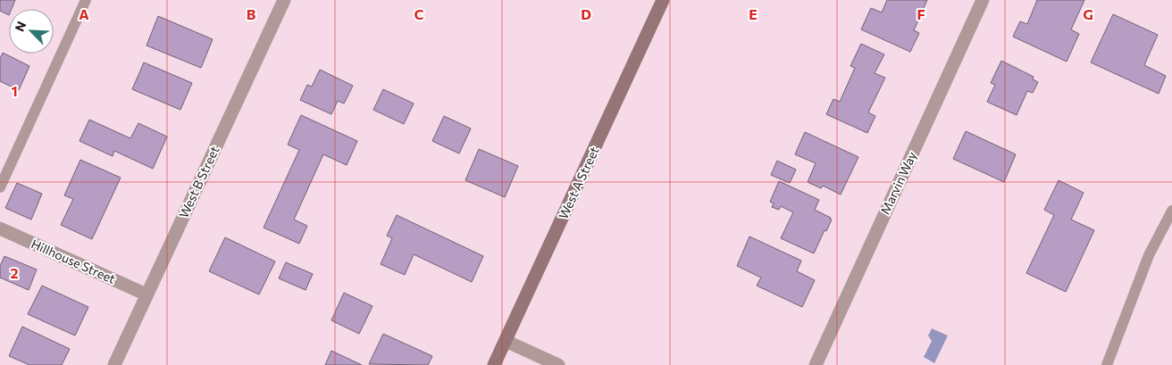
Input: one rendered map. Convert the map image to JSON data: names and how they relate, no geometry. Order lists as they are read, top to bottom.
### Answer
{
  "streets": {
    "main road": ["West A Street"],
    "street": ["West B Street", "Marvin Way", "Hillhouse Street"]
  },
  "crossings": [
    ["West B Street", "Hillhouse Street"]
  ],
  "north": "top left",
  "grid": {
    "columns": [
      "A",
      "B",
      "C",
      "D",
      "E",
      "F",
      "G"
    ],
    "rows": ["1", "2"]
  }
}
